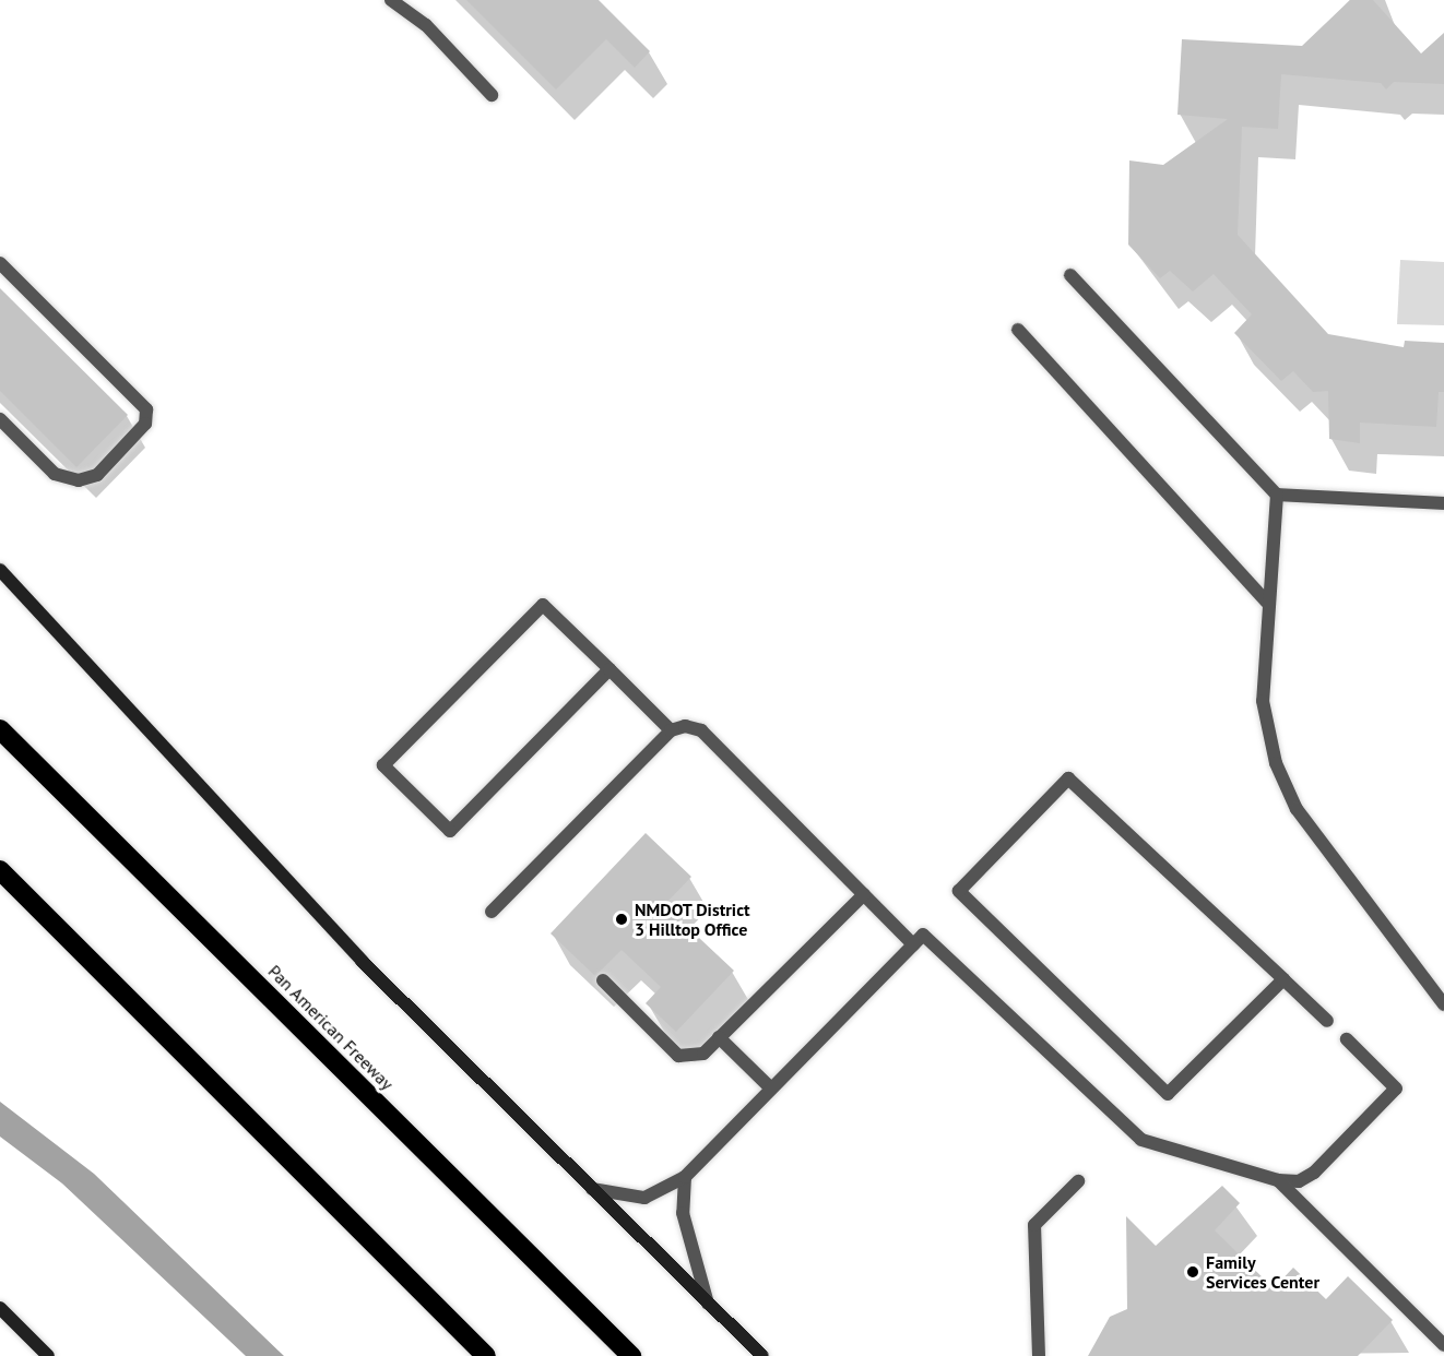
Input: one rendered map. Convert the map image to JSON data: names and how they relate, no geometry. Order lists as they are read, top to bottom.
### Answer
{
  "streets": {
    "highway": ["Pan American Freeway"]
  },
  "places": ["NMDOT District 3 Hilltop Office", "Family Services Center"]
}
